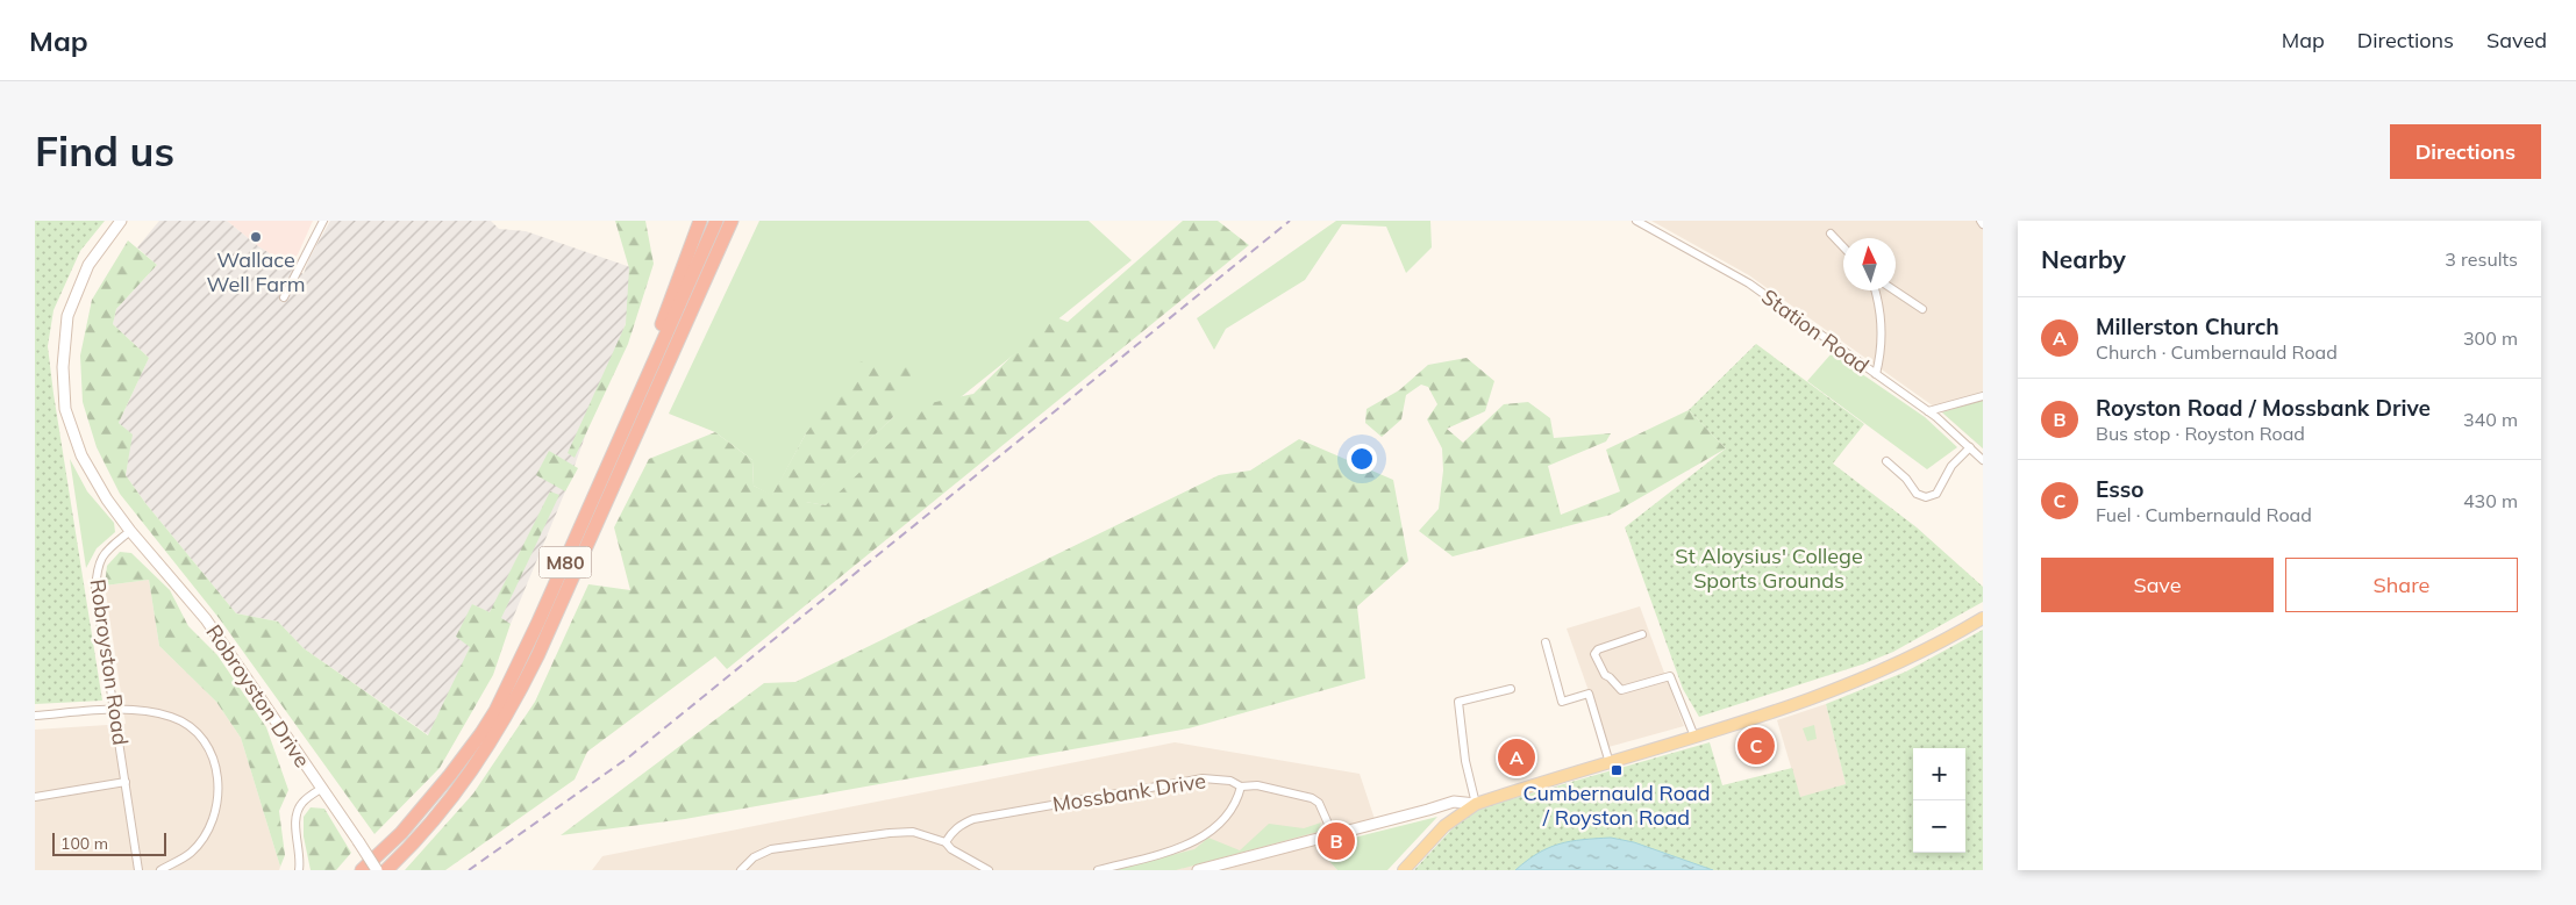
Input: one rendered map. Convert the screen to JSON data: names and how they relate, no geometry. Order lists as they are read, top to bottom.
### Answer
{
  "streets": {
    "highway": ["M80"],
    "main road": ["Robroyston Drive"],
    "street": ["Station Road", "Robroyston Road", "Mossbank Drive"]
  },
  "crossings": [
    ["Robroyston Road", "Robroyston Drive"]
  ],
  "parks": ["St Aloysius' College Sports Grounds"],
  "places": {
    "other": ["Wallace Well Farm"],
    "transit": ["Cumbernauld Road / Royston Road"]
  },
  "scale_bar": "100 m",
  "north": "top",
  "page": {
    "header": "Map",
    "nav": ["Map", "Directions", "Saved"],
    "buttons": [
      "Directions",
      ["Save", "Share"]
    ],
    "title": "Find us",
    "heading": ["Nearby", "3 results"],
    "list": [
      {
        "mark": "A",
        "name": "Millerston Church",
        "note": "Church · Cumbernauld Road",
        "value": "300 m"
      },
      {
        "mark": "B",
        "name": "Royston Road / Mossbank Drive",
        "note": "Bus stop · Royston Road",
        "value": "340 m"
      },
      {
        "mark": "C",
        "name": "Esso",
        "note": "Fuel · Cumbernauld Road",
        "value": "430 m"
      }
    ],
    "pins": ["C", "A", "B"],
    "map_buttons": ["+", "−"],
    "scale": "100 m"
  }
}
